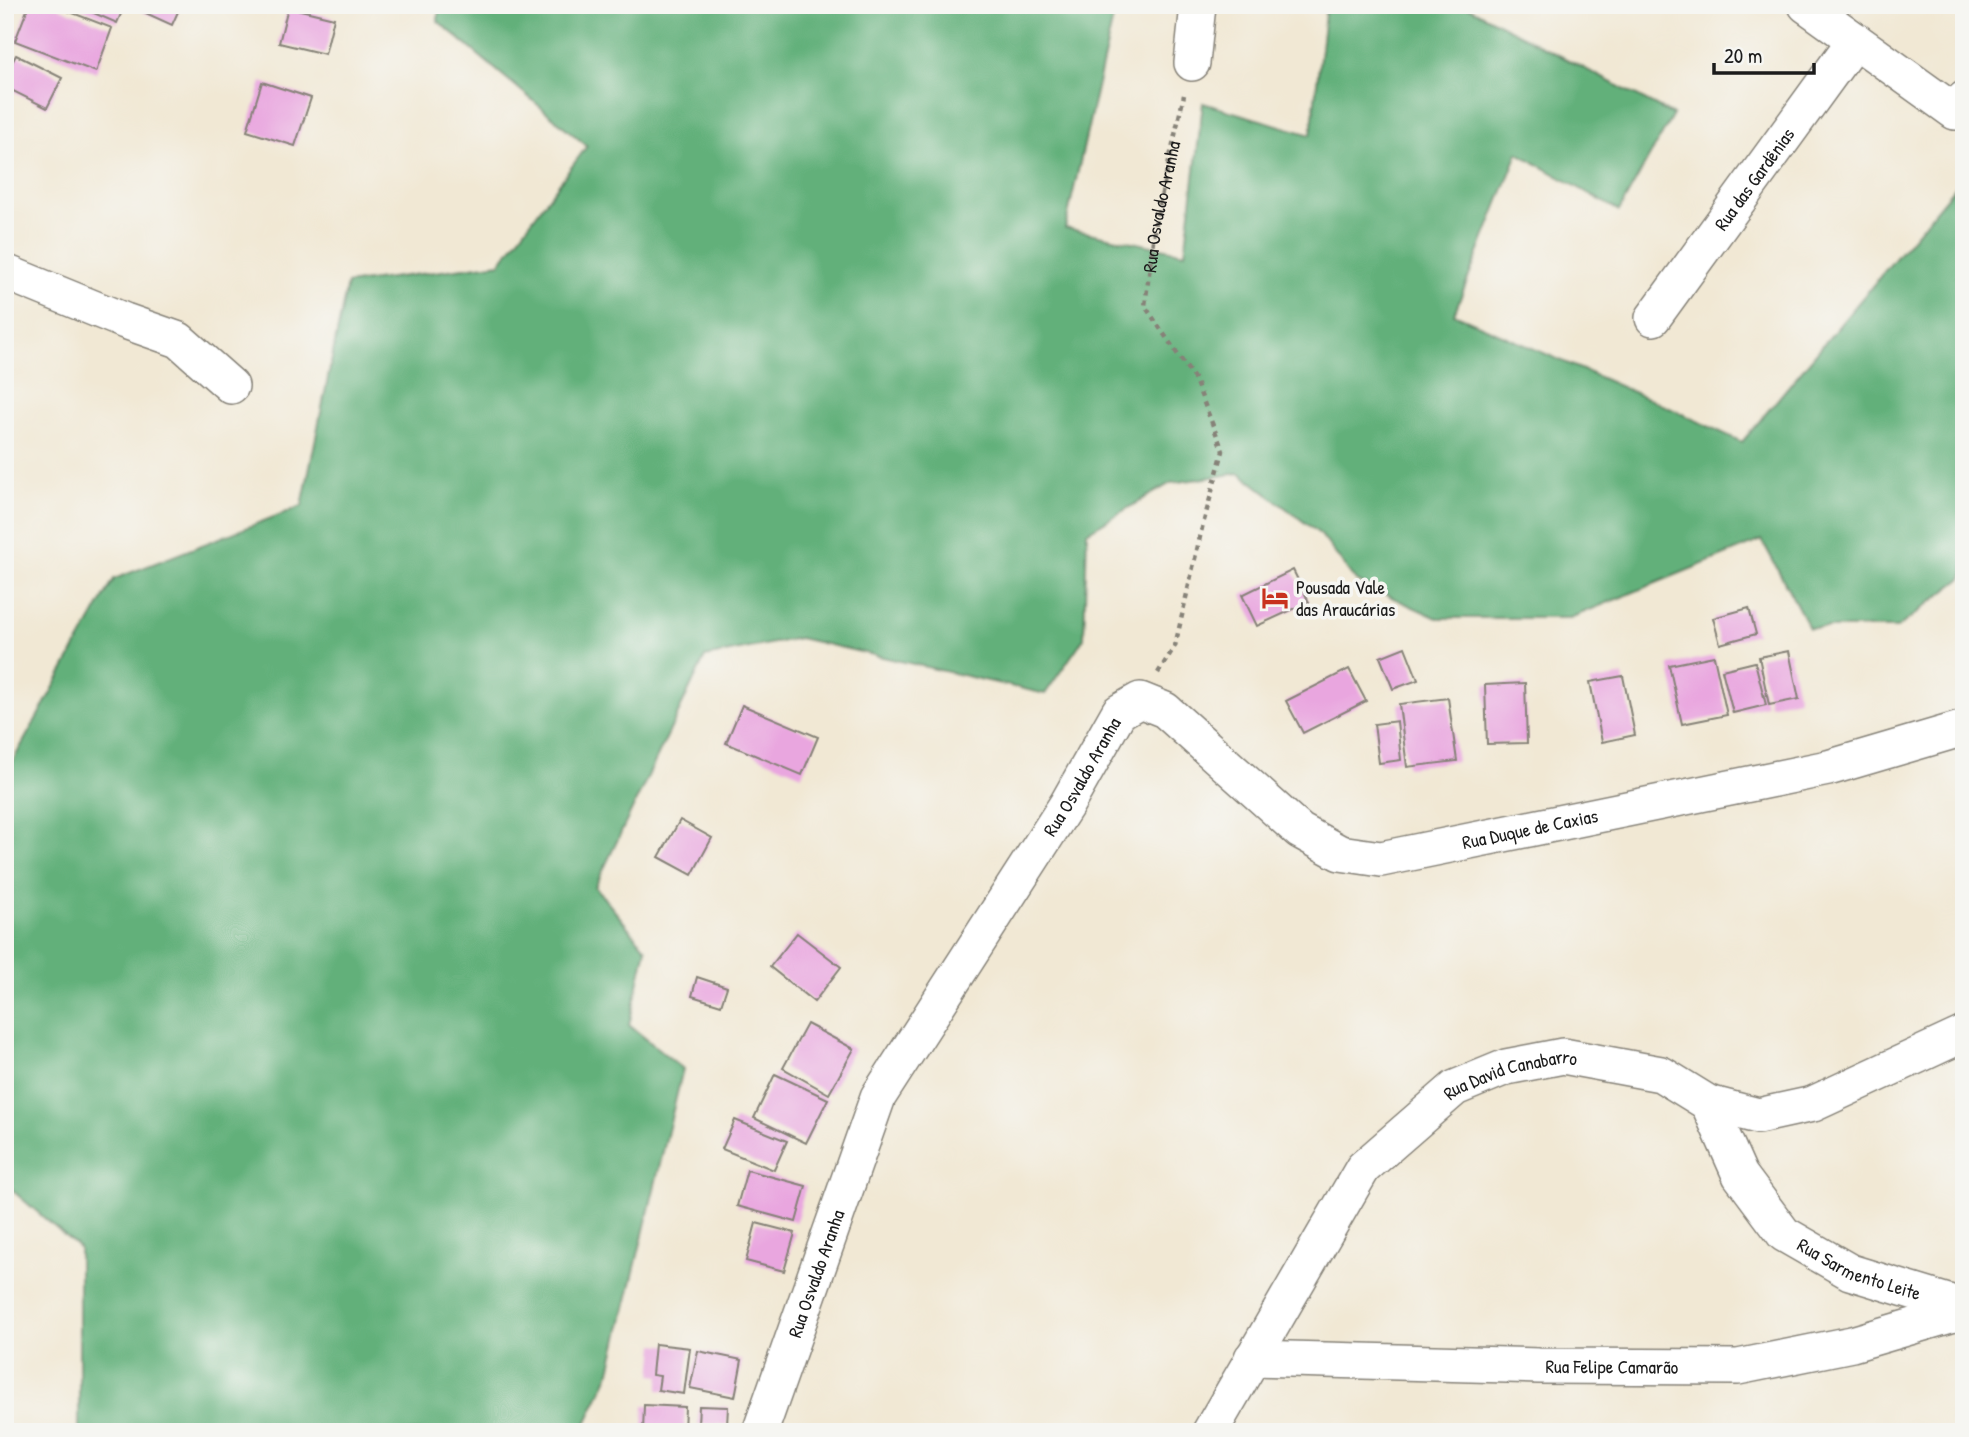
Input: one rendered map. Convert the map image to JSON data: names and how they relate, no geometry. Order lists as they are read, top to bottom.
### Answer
{
  "streets": {
    "street": [
      "Rua das Gardênias",
      "Rua Osvaldo Aranha",
      "Rua Duque de Caxias",
      "Rua David Canabarro",
      "Rua Sarmento Leite",
      "Rua Felipe Camarão"
    ]
  },
  "crossings": [
    ["Rua Osvaldo Aranha", "Rua Duque de Caxias"],
    ["Rua David Canabarro", "Rua Sarmento Leite"],
    ["Rua David Canabarro", "Rua Felipe Camarão"],
    ["Rua Sarmento Leite", "Rua Felipe Camarão"]
  ],
  "places": {
    "hotel": ["Pousada Vale das Araucárias"]
  },
  "scale_bar": "20 m"
}
